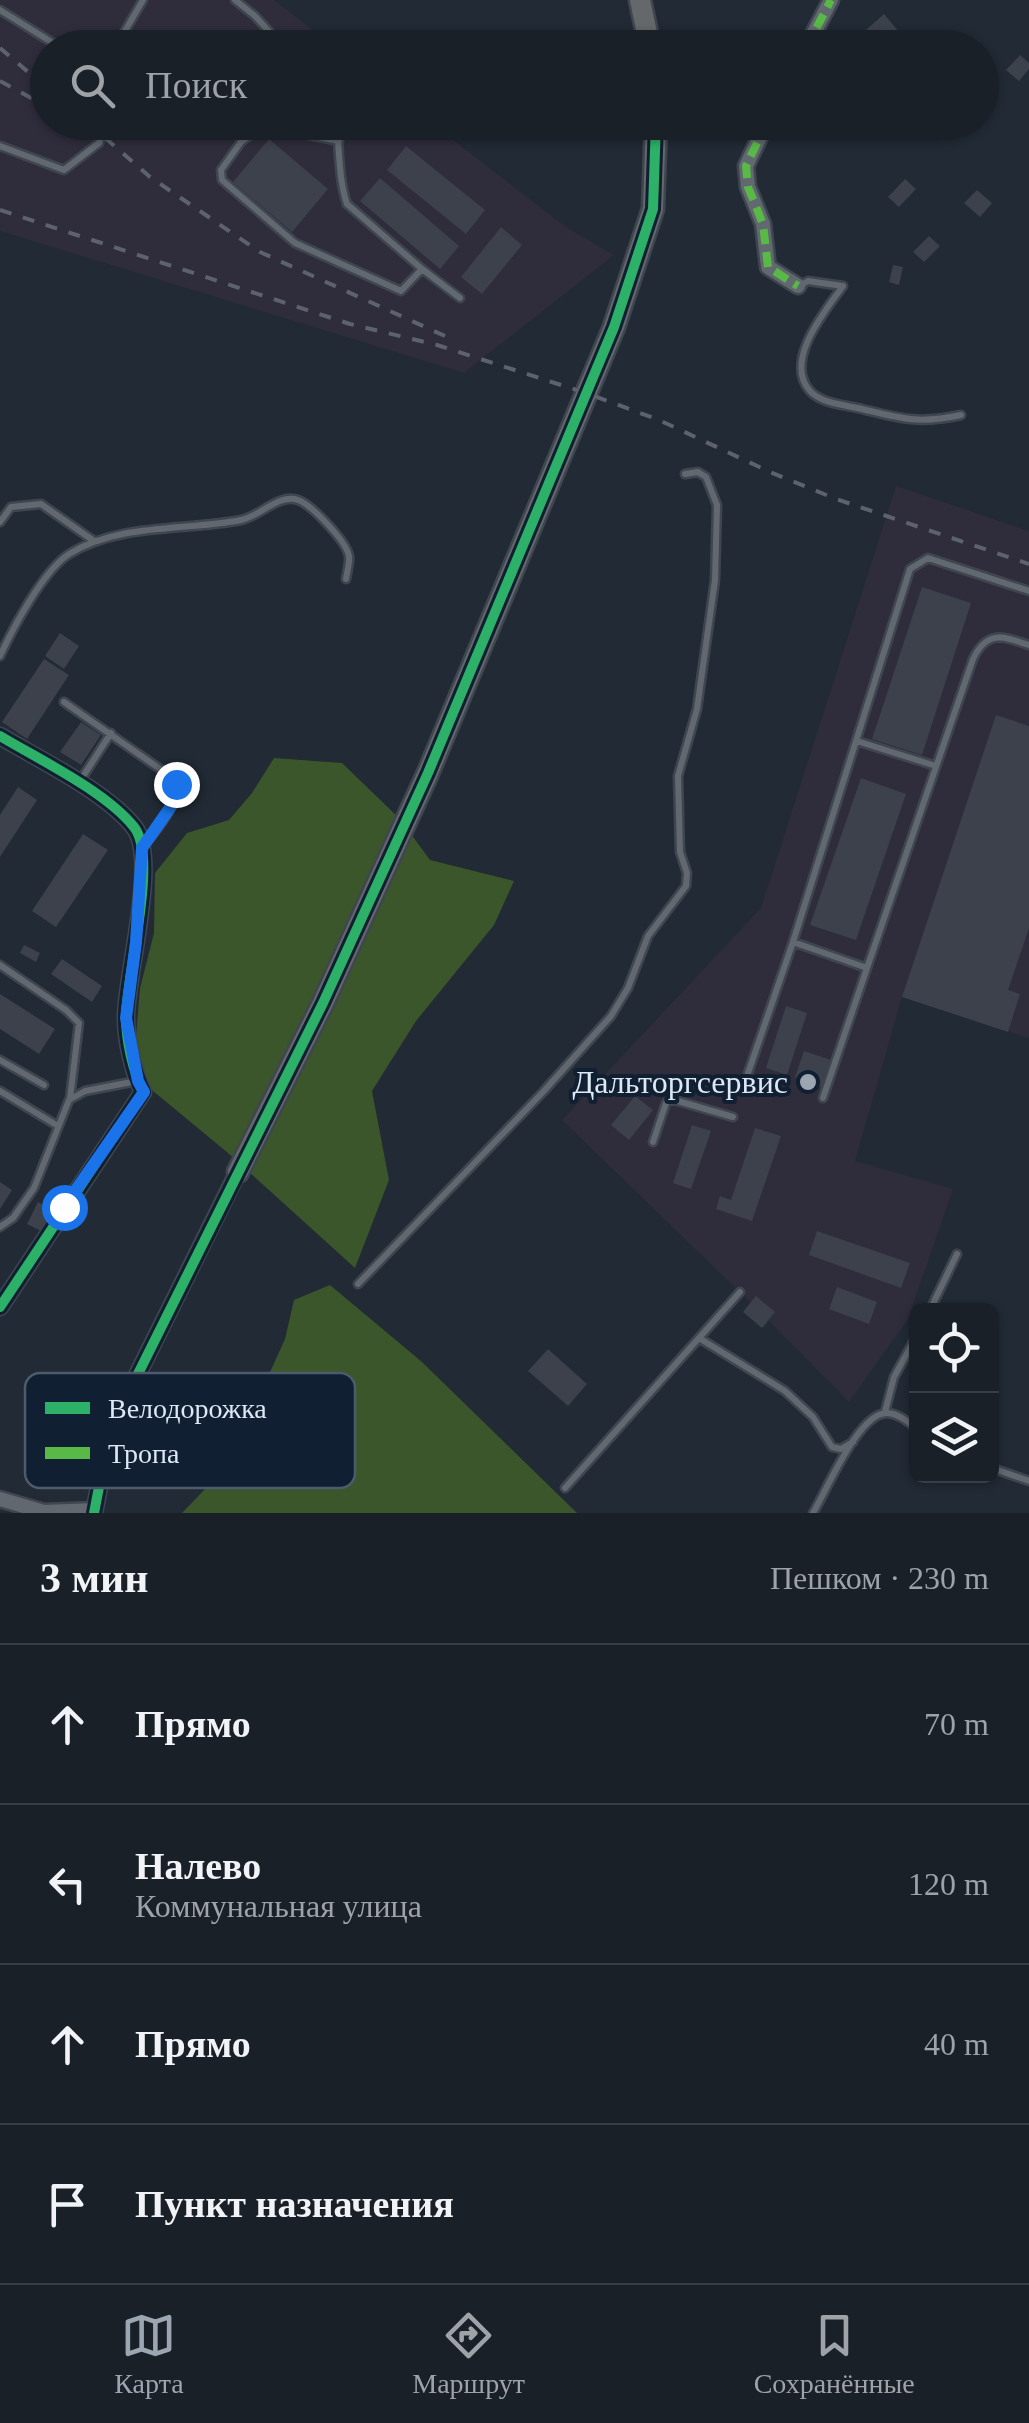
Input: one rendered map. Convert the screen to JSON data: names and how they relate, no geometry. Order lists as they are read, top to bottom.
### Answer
{
  "places": ["Дальторгсервис"],
  "legend": ["Велодорожка", "Тропа"],
  "page": {
    "search": "Поиск",
    "heading": ["3 мин", "Пешком · 230 m"],
    "list": [
      ["Прямо", "70 m"],
      ["Налево", "Коммунальная улица", "120 m"],
      ["Прямо", "40 m"],
      "Пункт назначения"
    ],
    "nav": ["Карта", "Маршрут", "Сохранённые"]
  }
}
